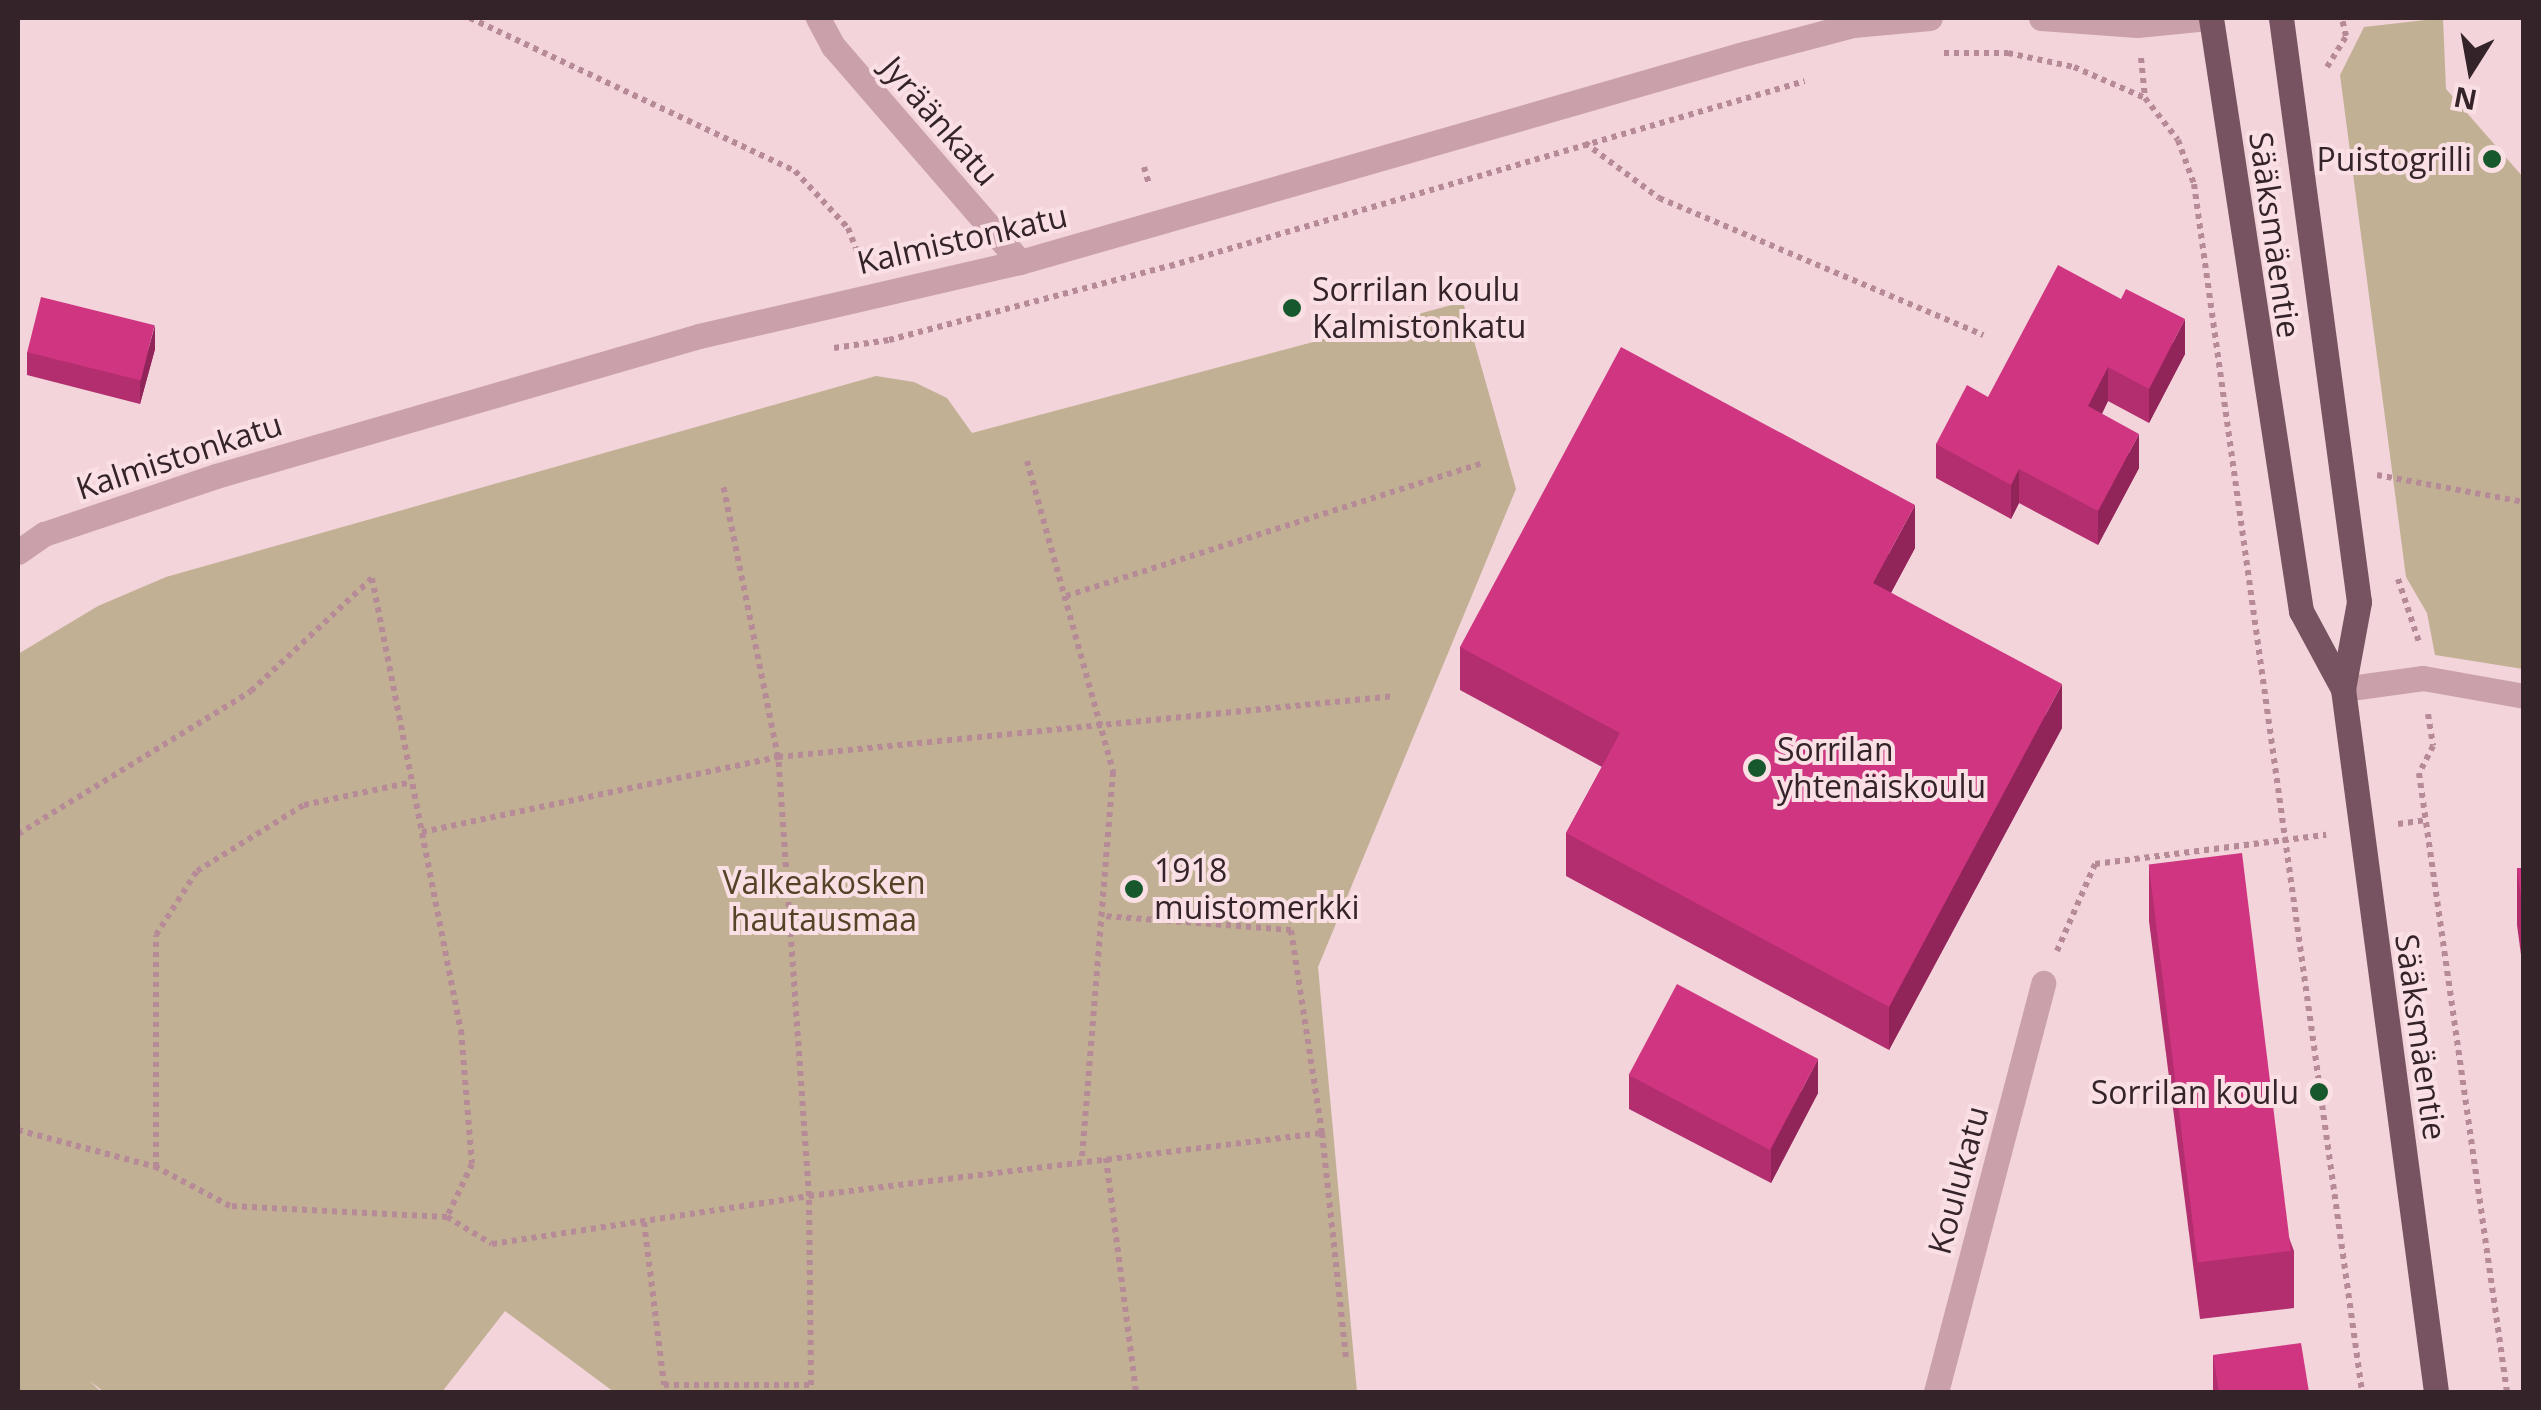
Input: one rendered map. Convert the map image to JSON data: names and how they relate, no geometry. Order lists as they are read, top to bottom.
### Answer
{
  "streets": {
    "main road": ["Sääksmäentie"],
    "street": ["Jyräänkatu", "Kalmistonkatu", "Koulukatu"]
  },
  "crossings": [
    ["Jyräänkatu", "Kalmistonkatu"]
  ],
  "parks": ["Valkeakosken hautausmaa"],
  "places": [
    "Puistogrilli",
    "Sorrilan koulu Kalmistonkatu",
    "Sorrilan yhtenäiskoulu",
    "1918 muistomerkki",
    "Sorrilan koulu"
  ],
  "north": "bottom"
}
